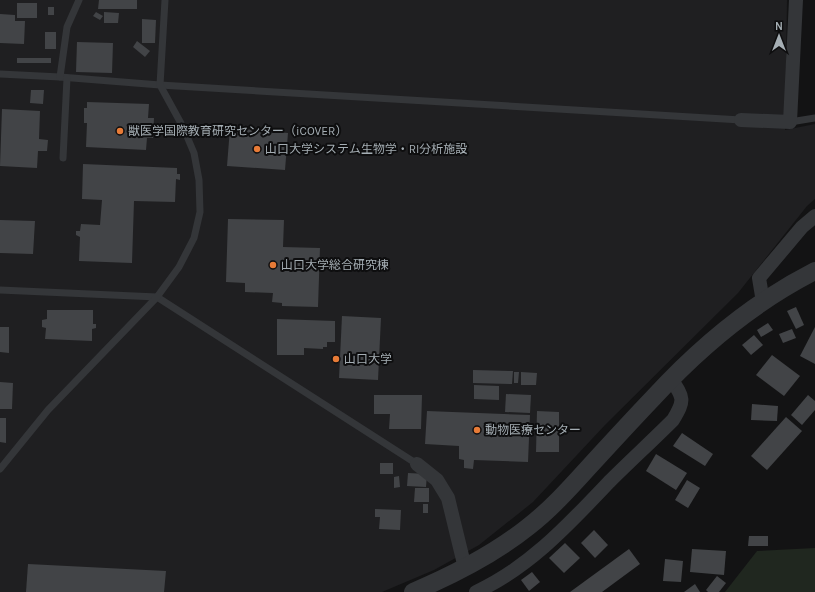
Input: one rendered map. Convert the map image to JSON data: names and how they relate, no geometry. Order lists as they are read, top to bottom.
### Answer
{
  "places": [
    "獣医学国際教育研究センター（iCOVER）",
    "山口大学システム生物学・RI分析施設",
    "山口大学総合研究棟",
    "山口大学",
    "動物医療センター"
  ],
  "north": "top"
}
